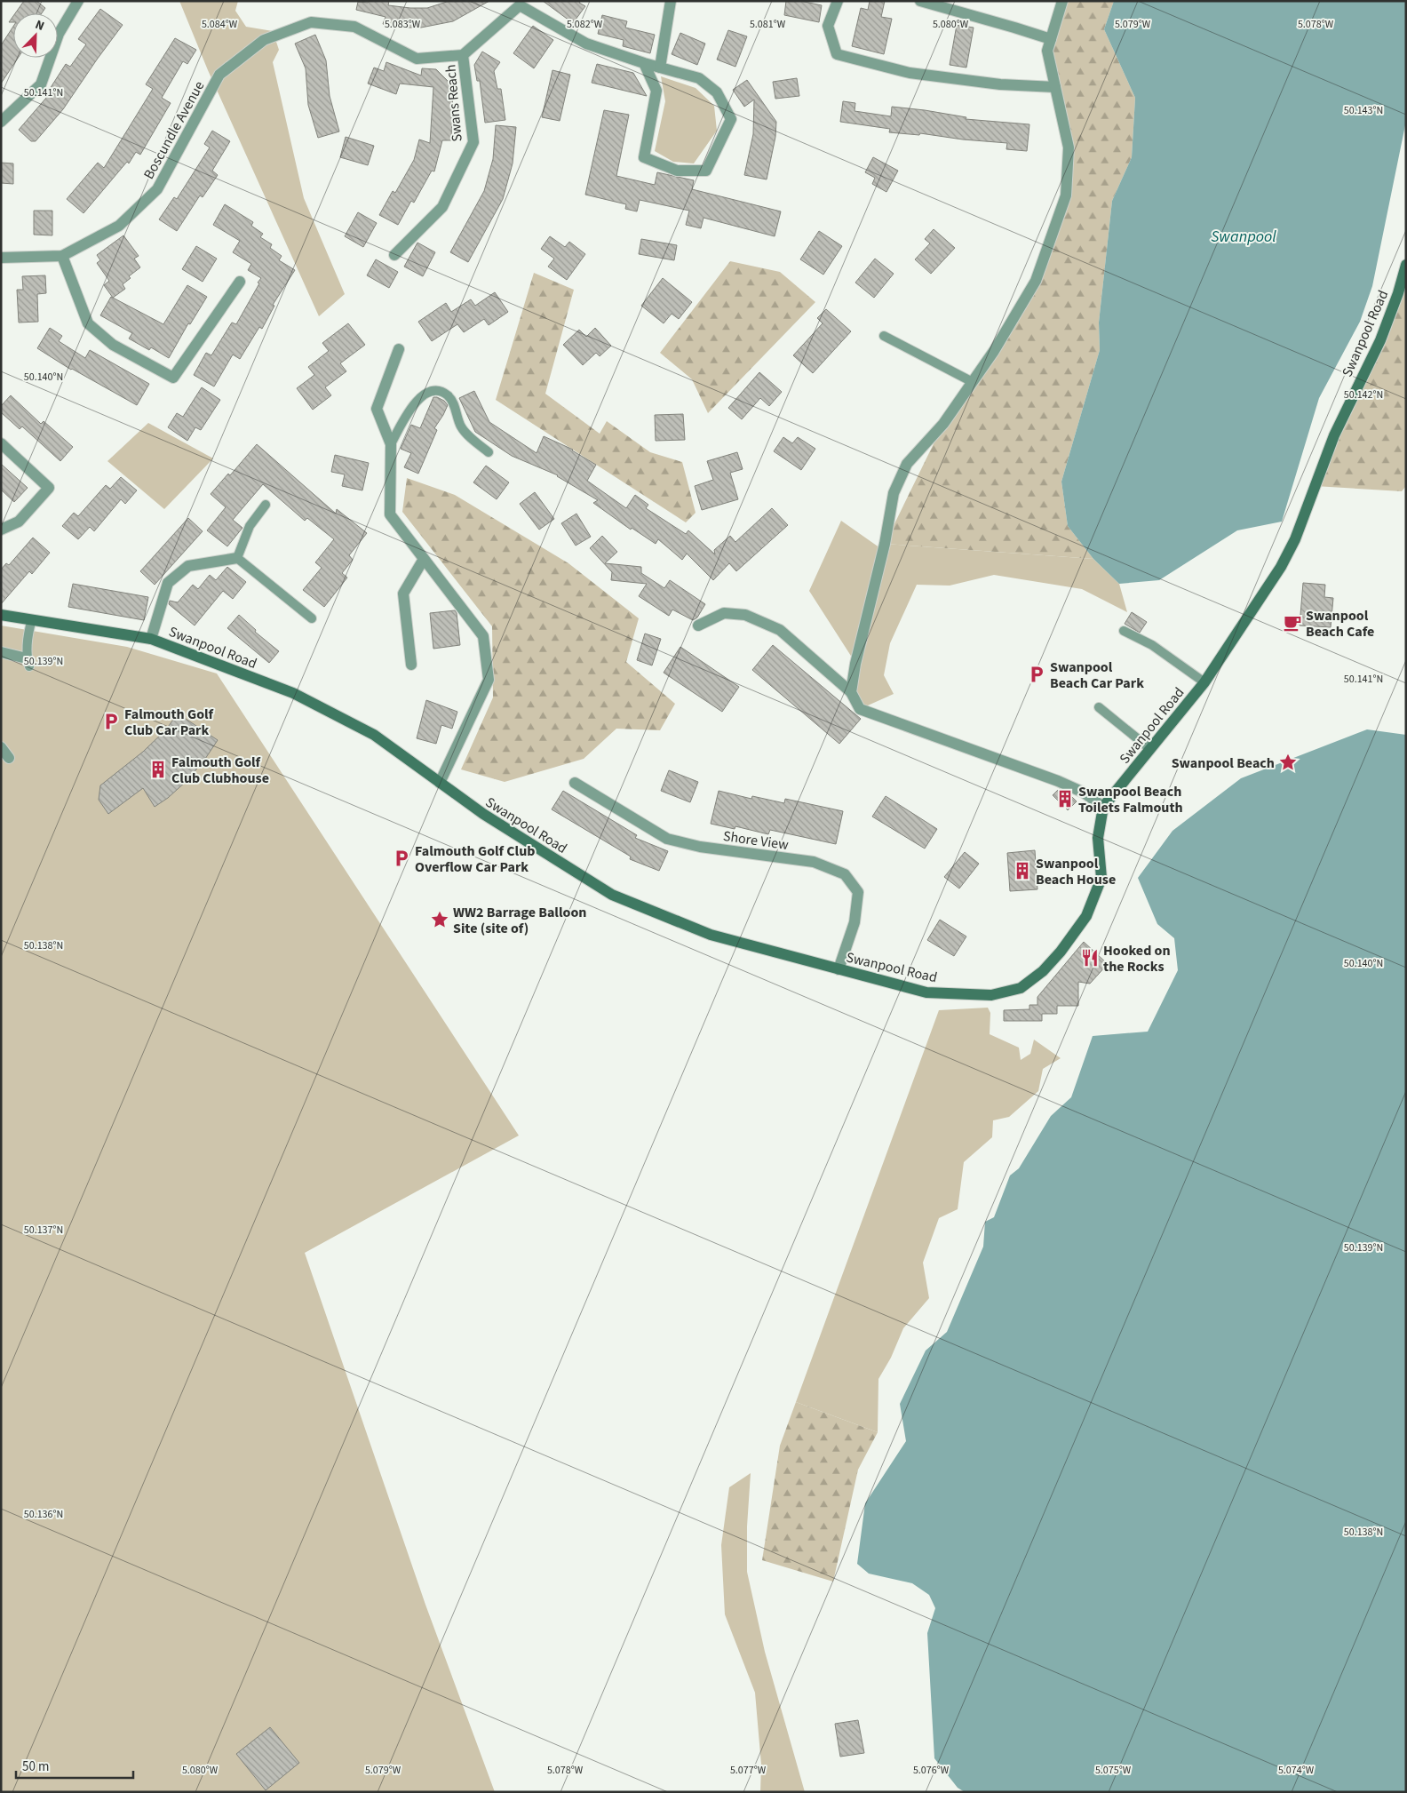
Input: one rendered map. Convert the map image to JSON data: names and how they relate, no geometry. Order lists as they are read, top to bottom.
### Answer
{
  "streets": {
    "street": [
      "Swans Reach",
      "Boscundle Avenue",
      "Swanpool Road",
      "Shore View"
    ]
  },
  "crossings": [
    ["Swans Reach", "Boscundle Avenue"],
    ["Swanpool Road", "Shore View"]
  ],
  "water": ["Swanpool"],
  "places": {
    "cafe": ["Swanpool Beach Cafe"],
    "parking": ["Swanpool Beach Car Park", "Falmouth Golf Club Car Park", "Falmouth Golf Club Overflow Car Park"],
    "place": ["Swanpool Beach", "WW2 Barrage Balloon Site (site of)"],
    "building": ["Falmouth Golf Club Clubhouse", "Swanpool Beach Toilets Falmouth", "Swanpool Beach House"],
    "restaurant": ["Hooked on the Rocks"]
  },
  "scale_bar": "50 m",
  "north": "top right",
  "coordinates": [
    "5.084°W",
    "5.083°W",
    "5.082°W",
    "5.081°W",
    "5.080°W",
    "5.079°W",
    "5.078°W",
    "50.141°N",
    "50.143°N",
    "50.140°N",
    "50.142°N",
    "50.139°N",
    "50.138°N",
    "50.137°N",
    "50.136°N",
    "5.077°W",
    "5.076°W",
    "5.075°W",
    "5.074°W"
  ]
}
